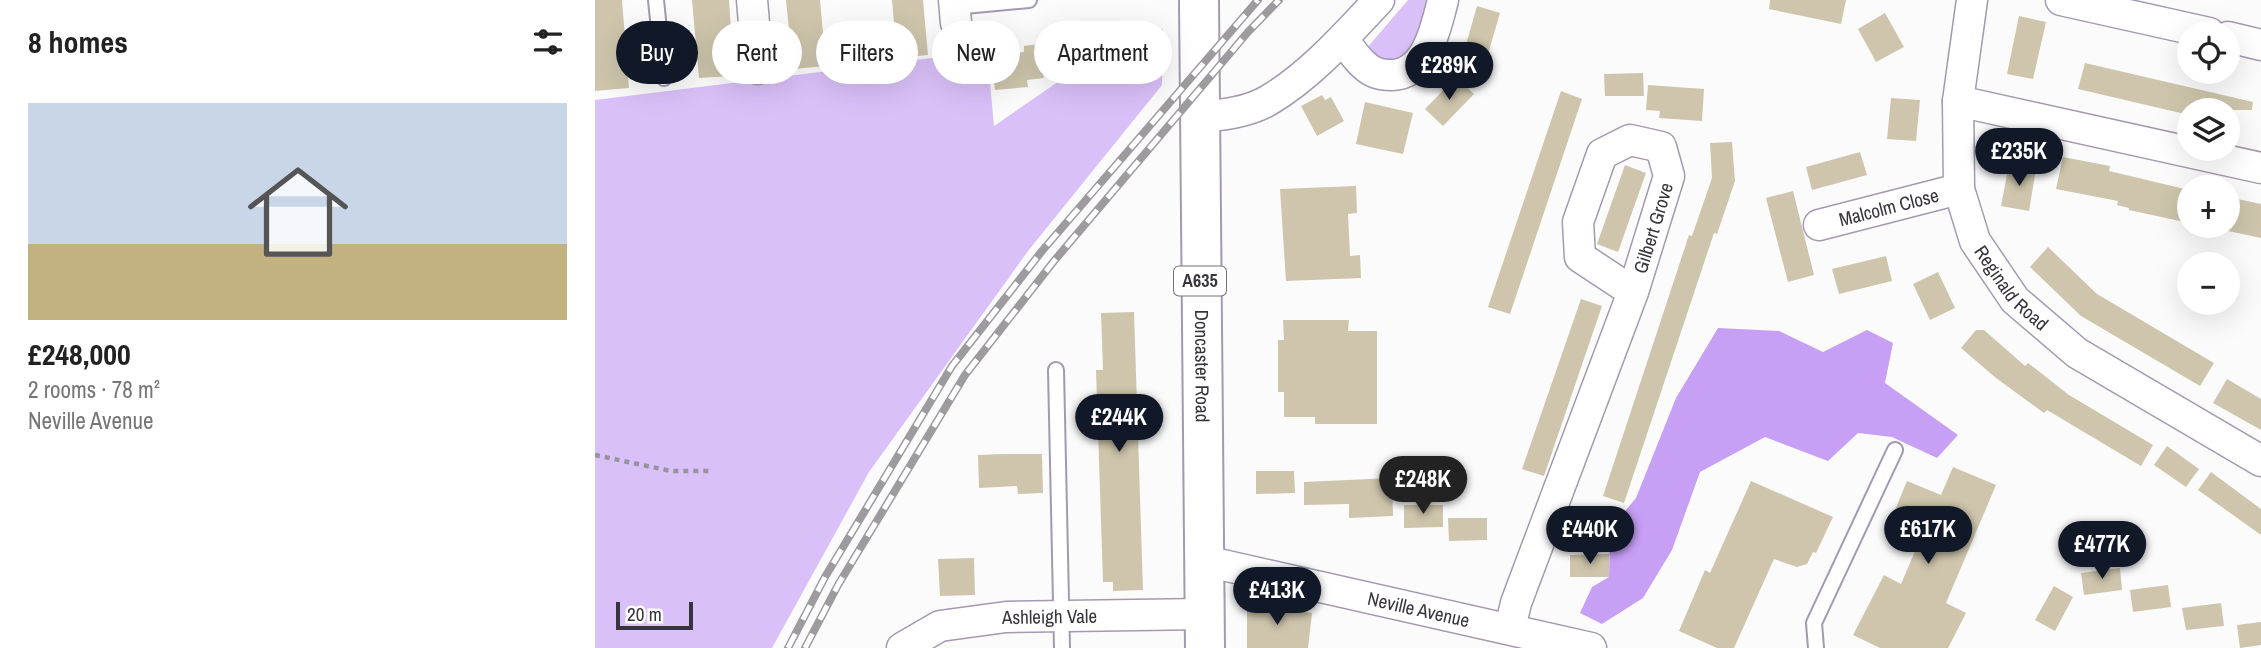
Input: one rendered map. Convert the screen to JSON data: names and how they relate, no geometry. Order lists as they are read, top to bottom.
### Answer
{
  "streets": {
    "highway": ["A635", "Doncaster Road"],
    "street": [
      "Malcolm Close",
      "Gilbert Grove",
      "Reginald Road",
      "Neville Avenue",
      "Ashleigh Vale"
    ]
  },
  "crossings": [
    ["Malcolm Close", "Reginald Road"],
    ["Gilbert Grove", "Neville Avenue"],
    ["Doncaster Road", "Neville Avenue"],
    ["Doncaster Road", "Ashleigh Vale"]
  ],
  "scale_bar": "20 m",
  "page": {
    "heading": "8 homes",
    "map_buttons": ["+", "−"],
    "chip": [
      "Buy",
      "Rent",
      "Filters",
      "New",
      "Apartment"
    ],
    "price": [
      "£289K",
      "£235K",
      "£244K",
      "£248K",
      "£440K",
      "£617K",
      "£477K",
      "£413K"
    ],
    "list": [
      {
        "name": "£248,000",
        "note": "2 rooms · 78 m² · Neville Avenue"
      }
    ],
    "scale": "20 m"
  }
}
